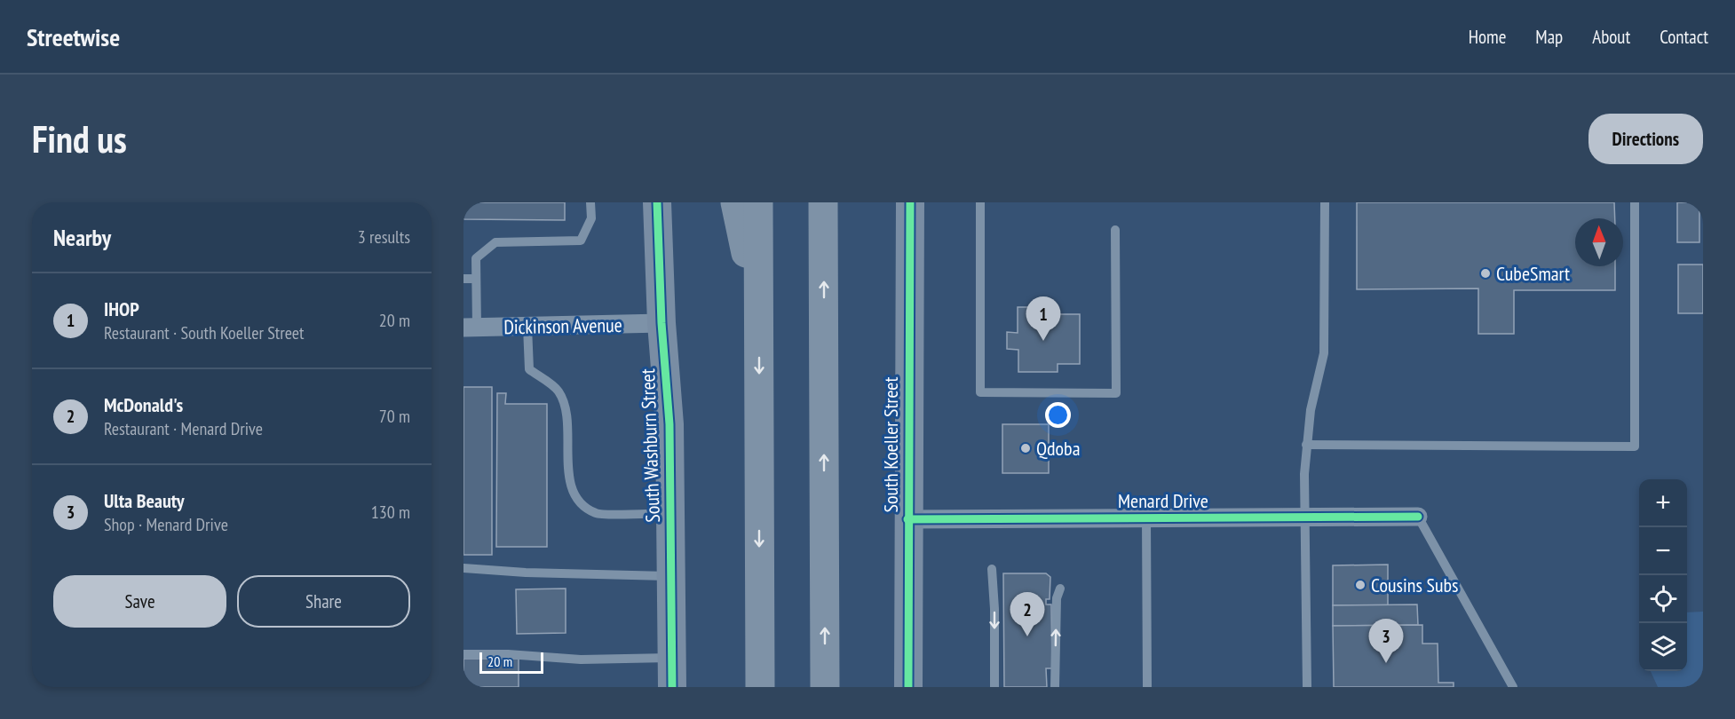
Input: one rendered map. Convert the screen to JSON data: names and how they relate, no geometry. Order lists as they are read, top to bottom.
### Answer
{
  "streets": {
    "street": [
      "Dickinson Avenue",
      "South Koeller Street",
      "South Washburn Street",
      "Menard Drive"
    ]
  },
  "crossings": [
    ["Dickinson Avenue", "South Washburn Street"],
    ["South Koeller Street", "Menard Drive"]
  ],
  "places": ["CubeSmart", "Qdoba", "Cousins Subs"],
  "scale_bar": "20 m",
  "north": "top",
  "page": {
    "header": "Streetwise",
    "nav": [
      "Home",
      "Map",
      "About",
      "Contact"
    ],
    "buttons": [
      "Directions",
      ["Save", "Share"]
    ],
    "title": "Find us",
    "heading": ["Nearby", "3 results"],
    "list": [
      {
        "mark": "1",
        "name": "IHOP",
        "note": "Restaurant · South Koeller Street",
        "value": "20 m"
      },
      {
        "mark": "2",
        "name": "McDonald's",
        "note": "Restaurant · Menard Drive",
        "value": "70 m"
      },
      {
        "mark": "3",
        "name": "Ulta Beauty",
        "note": "Shop · Menard Drive",
        "value": "130 m"
      }
    ],
    "pins": ["1", "2", "3"],
    "map_buttons": ["+", "−"],
    "scale": "20 m"
  }
}
